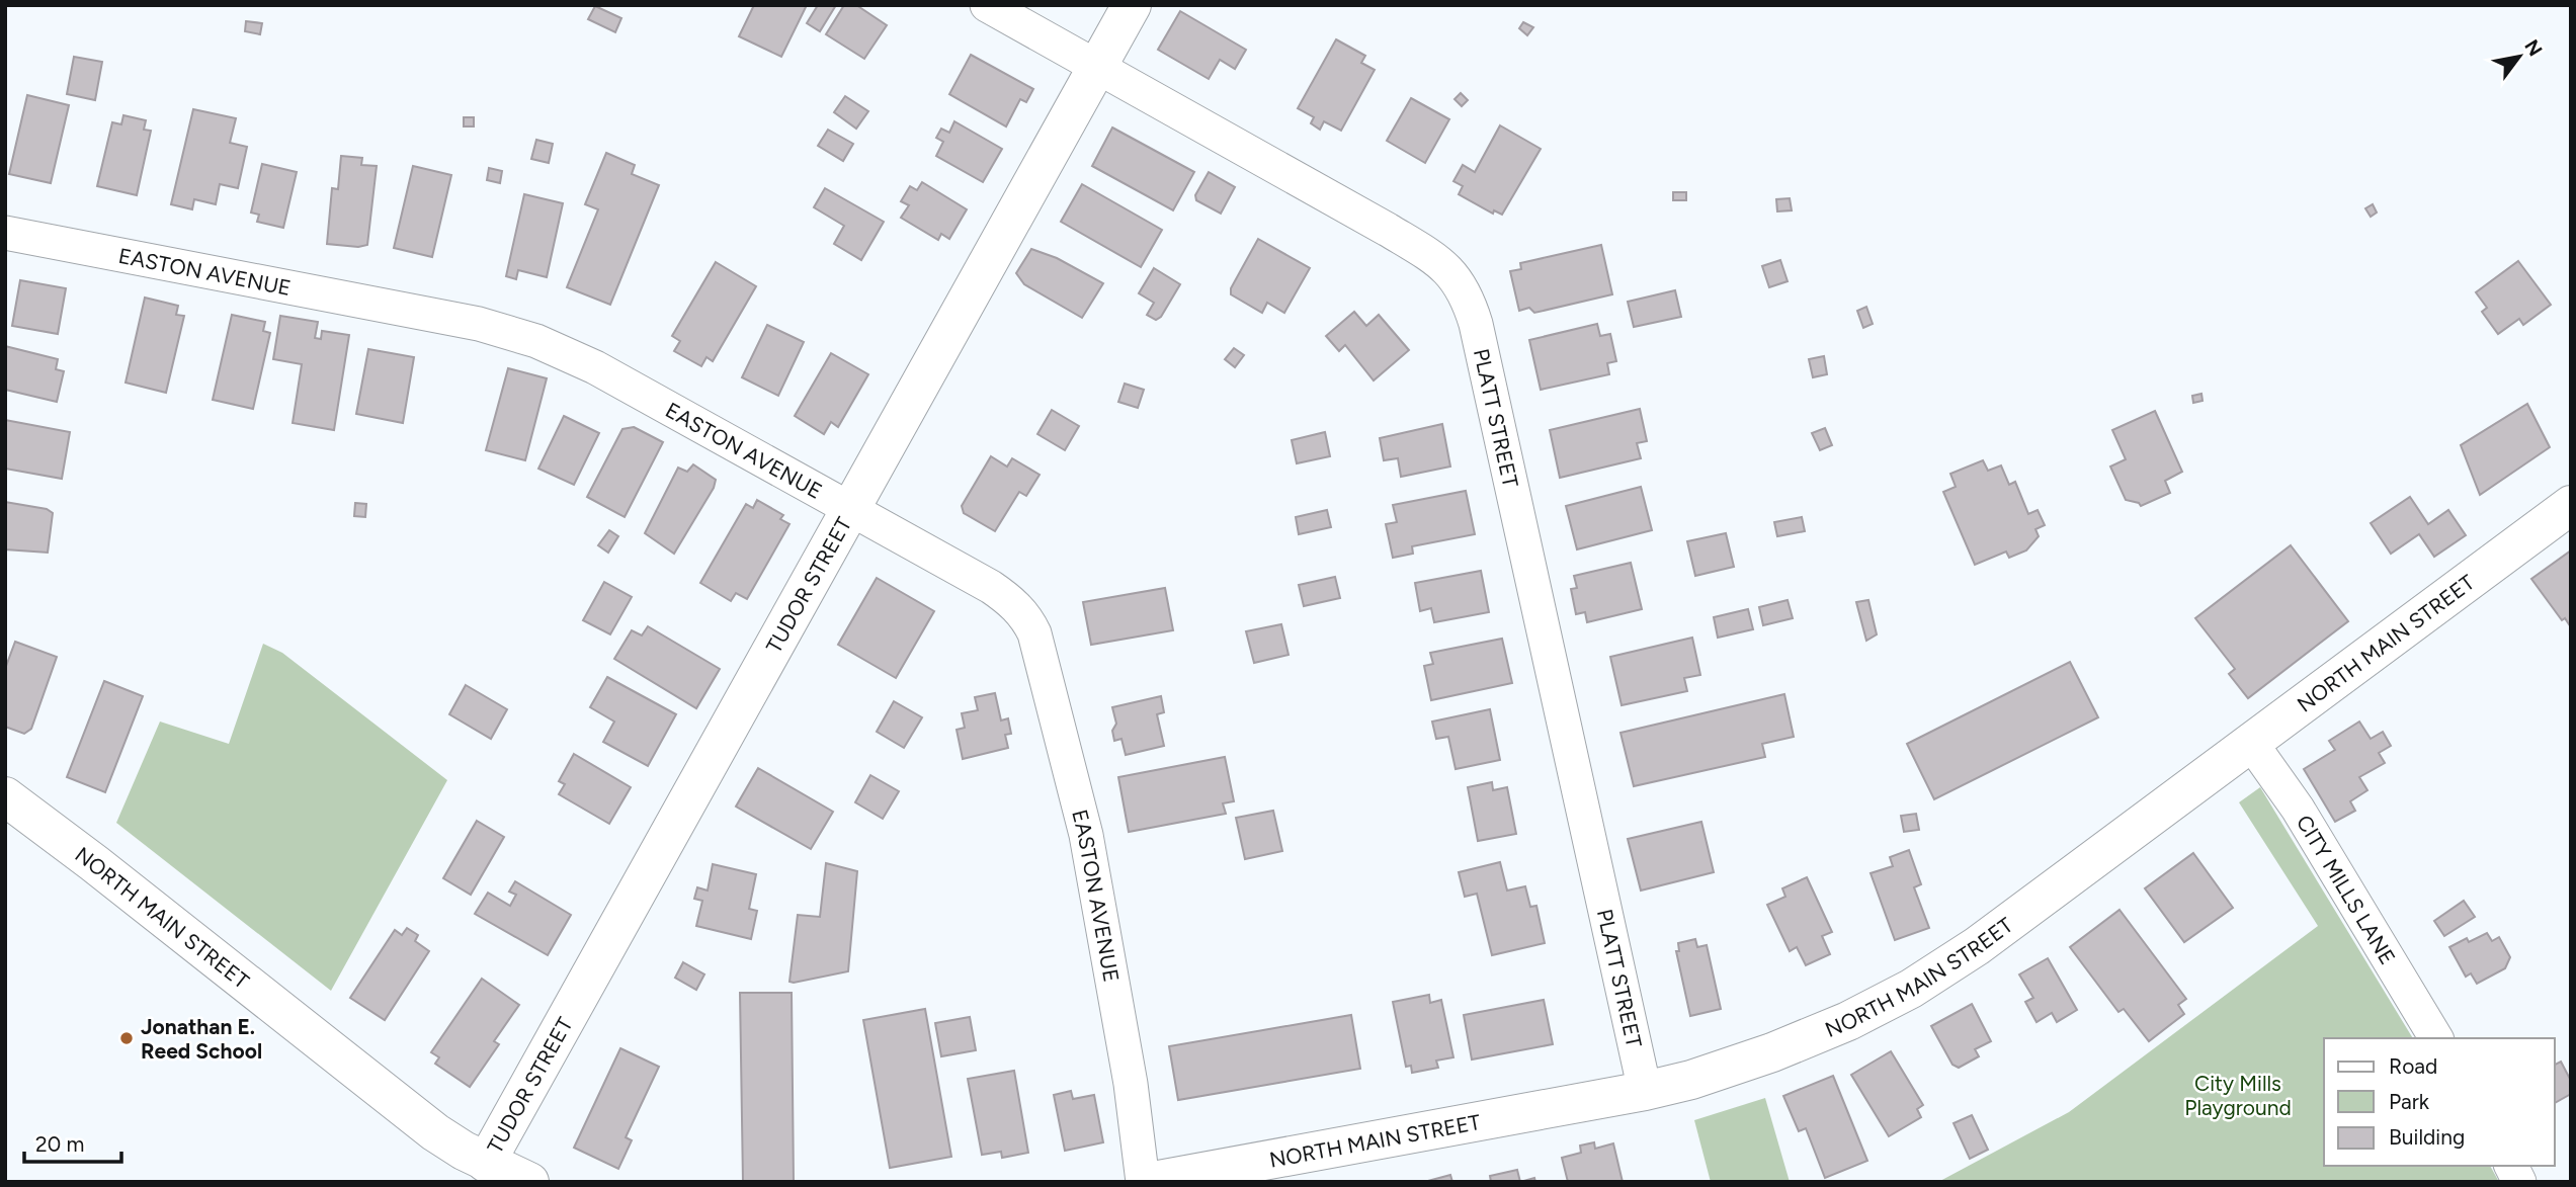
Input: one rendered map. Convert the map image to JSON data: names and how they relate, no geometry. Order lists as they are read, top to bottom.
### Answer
{
  "streets": {
    "main road": ["TUDOR STREET", "NORTH MAIN STREET"],
    "street": ["EASTON AVENUE", "PLATT STREET", "CITY MILLS LANE"]
  },
  "crossings": [
    ["EASTON AVENUE", "TUDOR STREET"],
    ["EASTON AVENUE", "NORTH MAIN STREET"],
    ["PLATT STREET", "TUDOR STREET"],
    ["PLATT STREET", "NORTH MAIN STREET"],
    ["TUDOR STREET", "NORTH MAIN STREET"],
    ["NORTH MAIN STREET", "CITY MILLS LANE"]
  ],
  "parks": ["City Mills Playground"],
  "places": ["Jonathan E. Reed School"],
  "legend": ["Road", "Park", "Building"],
  "scale_bar": "20 m",
  "north": "top right"
}
